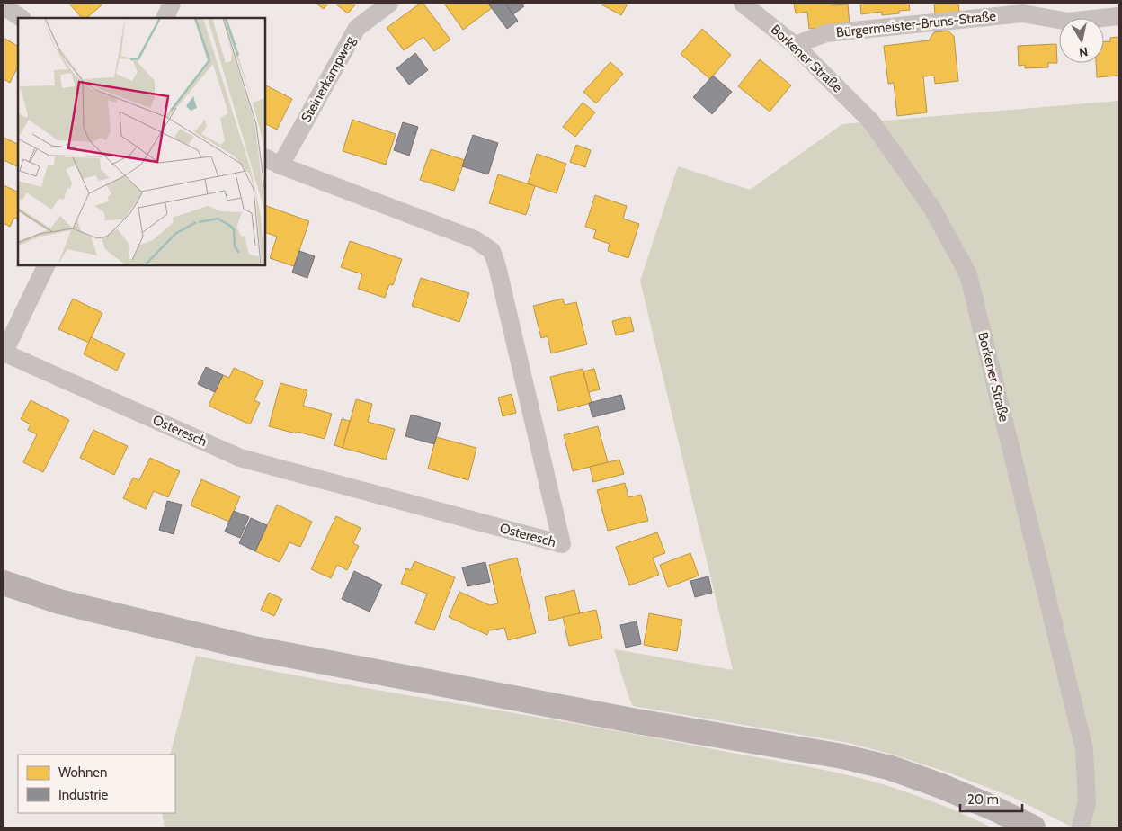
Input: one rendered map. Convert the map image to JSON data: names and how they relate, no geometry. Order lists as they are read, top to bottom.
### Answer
{
  "streets": {
    "street": [
      "Bürgermeister-Bruns-Straße",
      "Borkener Straße",
      "Steinerkampweg",
      "Osteresch"
    ]
  },
  "crossings": [
    ["Bürgermeister-Bruns-Straße", "Borkener Straße"],
    ["Steinerkampweg", "Osteresch"]
  ],
  "legend": ["Wohnen", "Industrie"],
  "scale_bar": "20 m",
  "north": "bottom"
}
